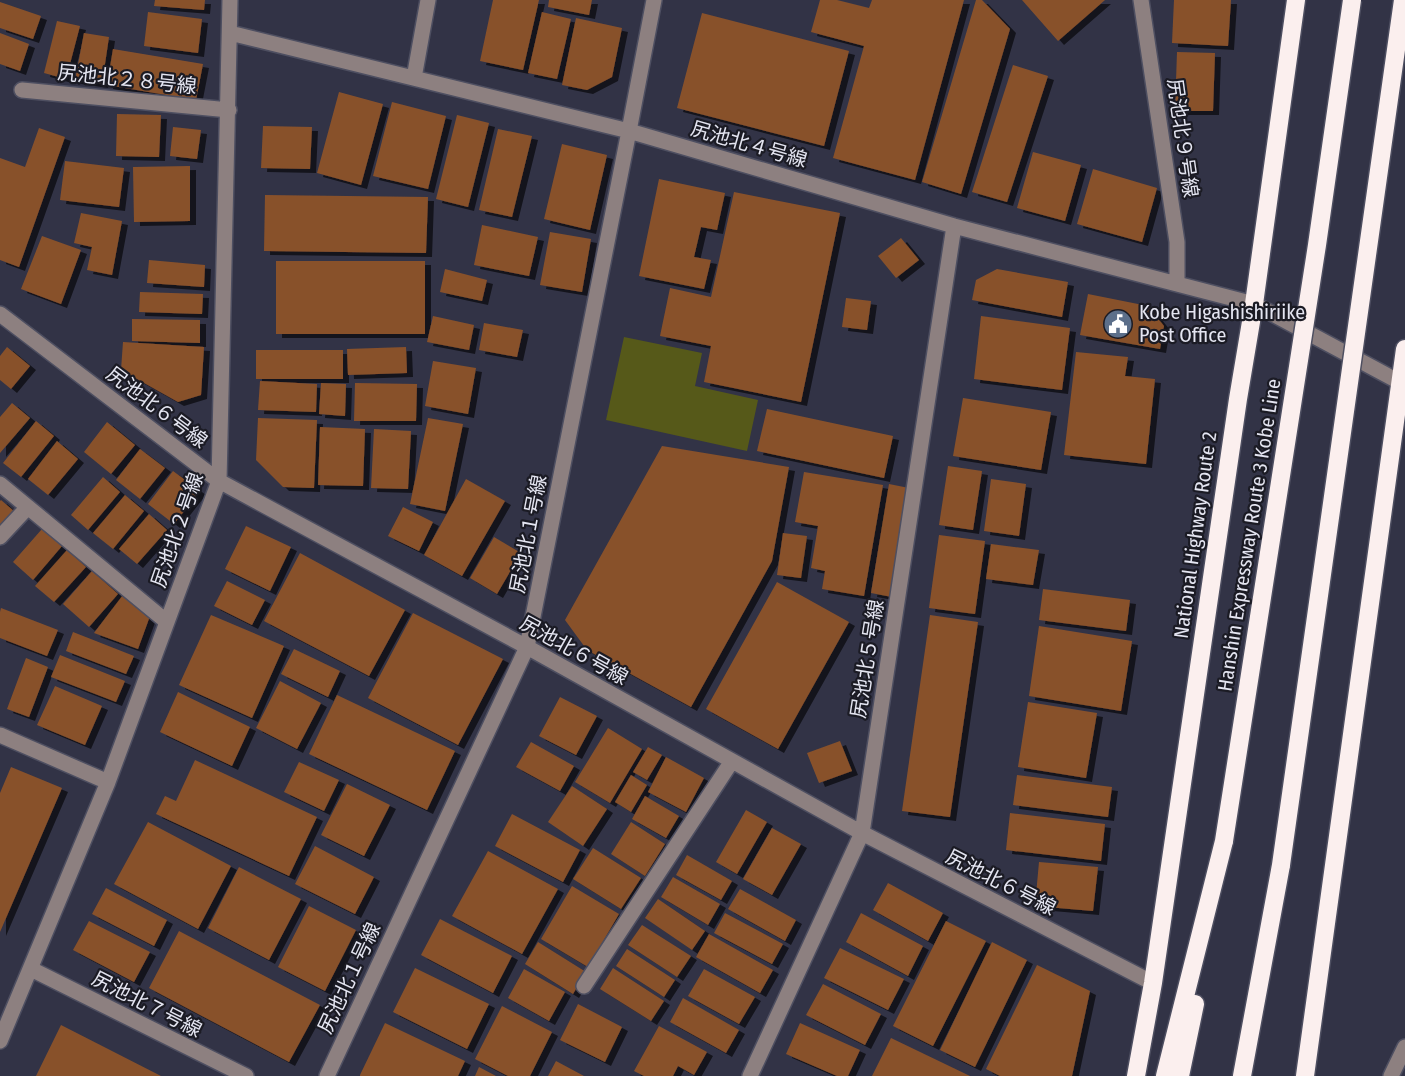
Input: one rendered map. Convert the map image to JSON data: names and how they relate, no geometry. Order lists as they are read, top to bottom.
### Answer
{
  "streets": {
    "highway": ["National Highway Route 2", "Hanshin Expressway Route 3 Kobe Line"],
    "street": [
      "尻池北２８号線",
      "尻池北９号線",
      "尻池北４号線",
      "尻池北６号線",
      "尻池北２号線",
      "尻池北１号線",
      "尻池北５号線",
      "尻池北７号線"
    ]
  },
  "crossings": [
    ["尻池北２８号線", "尻池北２号線"],
    ["尻池北９号線", "尻池北４号線"],
    ["尻池北４号線", "尻池北２号線"],
    ["尻池北４号線", "尻池北１号線"],
    ["尻池北４号線", "National Highway Route 2"],
    ["尻池北４号線", "尻池北５号線"],
    ["尻池北６号線", "尻池北２号線"],
    ["尻池北６号線", "尻池北１号線"],
    ["尻池北６号線", "National Highway Route 2"],
    ["尻池北６号線", "尻池北５号線"],
    ["尻池北２号線", "尻池北７号線"]
  ],
  "places": {
    "public building": ["Kobe Higashishiriike Post Office"]
  }
}
